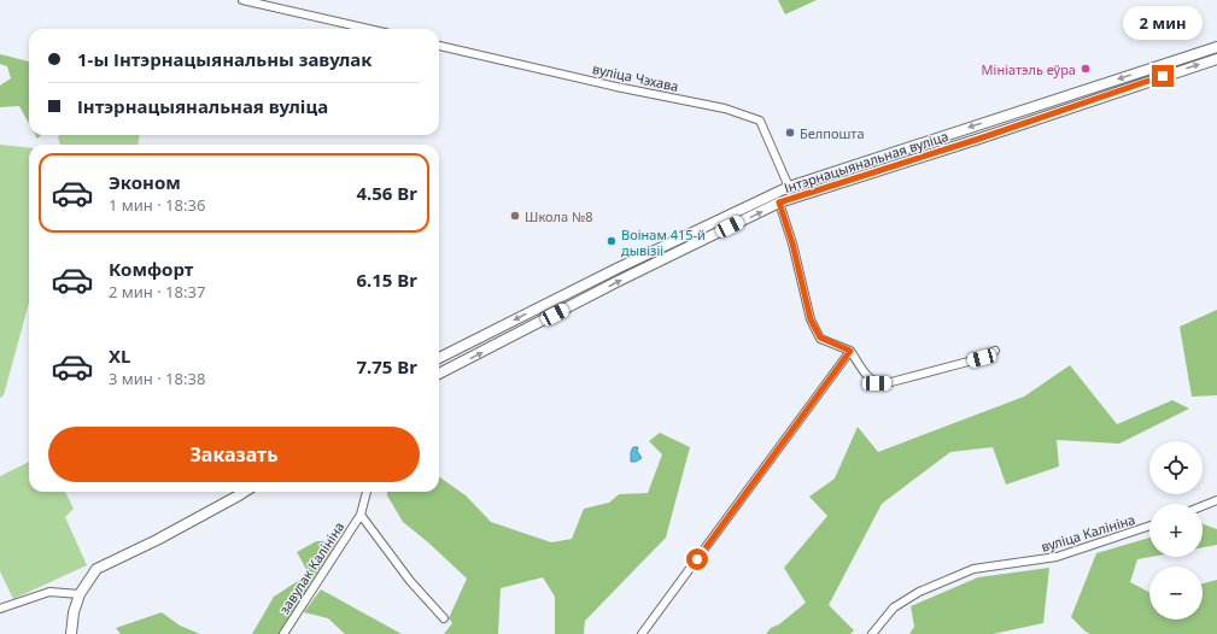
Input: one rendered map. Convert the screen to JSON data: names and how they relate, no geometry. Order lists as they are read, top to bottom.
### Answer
{
  "streets": {
    "main road": ["Інтэрнацыянальная вуліца"],
    "street": ["вуліца Чэхава", "вуліца Калініна", "завулак Калініна"]
  },
  "crossings": [
    ["вуліца Чэхава", "Інтэрнацыянальная вуліца"]
  ],
  "places": [
    "Мініатэль еўра",
    "Белпошта",
    "Школа №8",
    "Воінам 415-й дывізіі"
  ],
  "page": {
    "bubble": "2 мин",
    "banner": ["1-ы Інтэрнацыянальны завулак", "Інтэрнацыянальная вуліца"],
    "list": [
      {
        "name": "Эконом",
        "note": "1 мин · 18:36",
        "value": "4.56 Br"
      },
      {
        "name": "Комфорт",
        "note": "2 мин · 18:37",
        "value": "6.15 Br"
      },
      {
        "name": "XL",
        "note": "3 мин · 18:38",
        "value": "7.75 Br"
      }
    ],
    "buttons": "Заказать",
    "map_buttons": ["+", "−"]
  }
}
